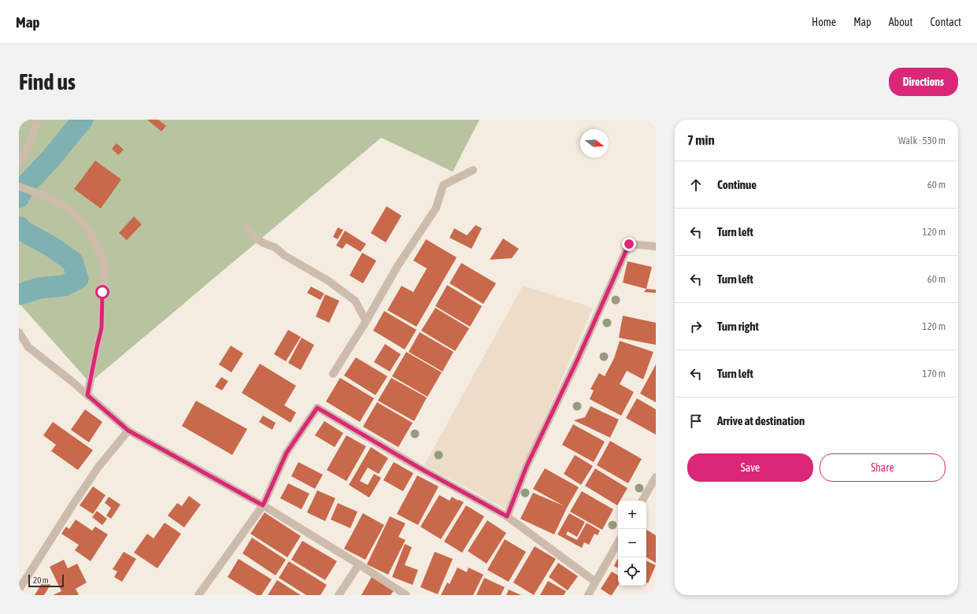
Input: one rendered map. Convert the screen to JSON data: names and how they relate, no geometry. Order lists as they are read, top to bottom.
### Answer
{
  "scale_bar": "20 m",
  "north": "right",
  "page": {
    "header": "Map",
    "nav": [
      "Home",
      "Map",
      "About",
      "Contact"
    ],
    "buttons": [
      "Directions",
      ["Save", "Share"]
    ],
    "title": "Find us",
    "heading": ["7 min", "Walk · 530 m"],
    "list": [
      ["Continue", "60 m"],
      ["Turn left", "120 m"],
      ["Turn left", "60 m"],
      ["Turn right", "120 m"],
      ["Turn left", "170 m"],
      "Arrive at destination"
    ],
    "map_buttons": ["+", "−"],
    "scale": "20 m"
  }
}
